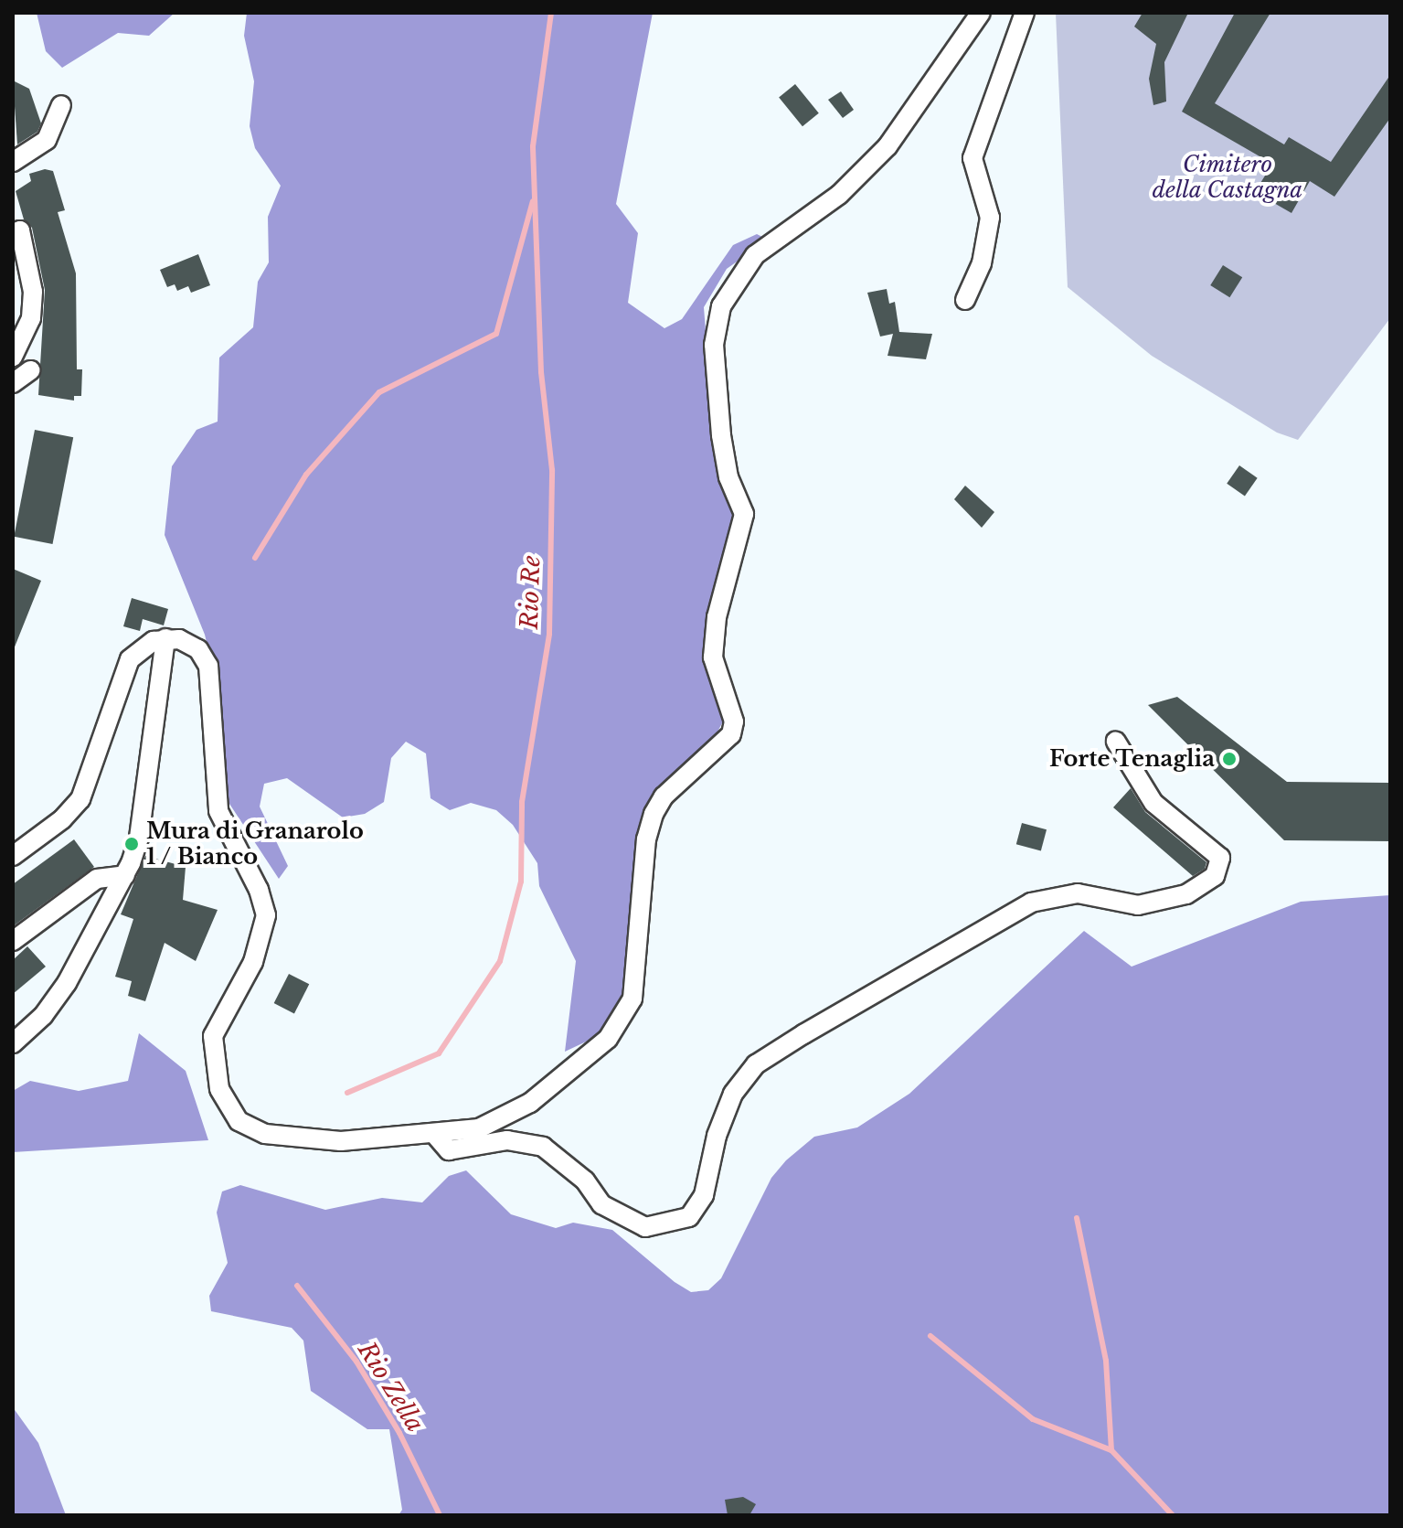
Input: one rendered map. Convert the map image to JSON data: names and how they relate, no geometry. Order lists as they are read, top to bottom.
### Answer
{
  "water": ["Rio Re", "Rio Zella"],
  "parks": ["Cimitero della Castagna"],
  "places": ["Forte Tenaglia", "Mura di Granarolo 1 / Bianco"]
}
